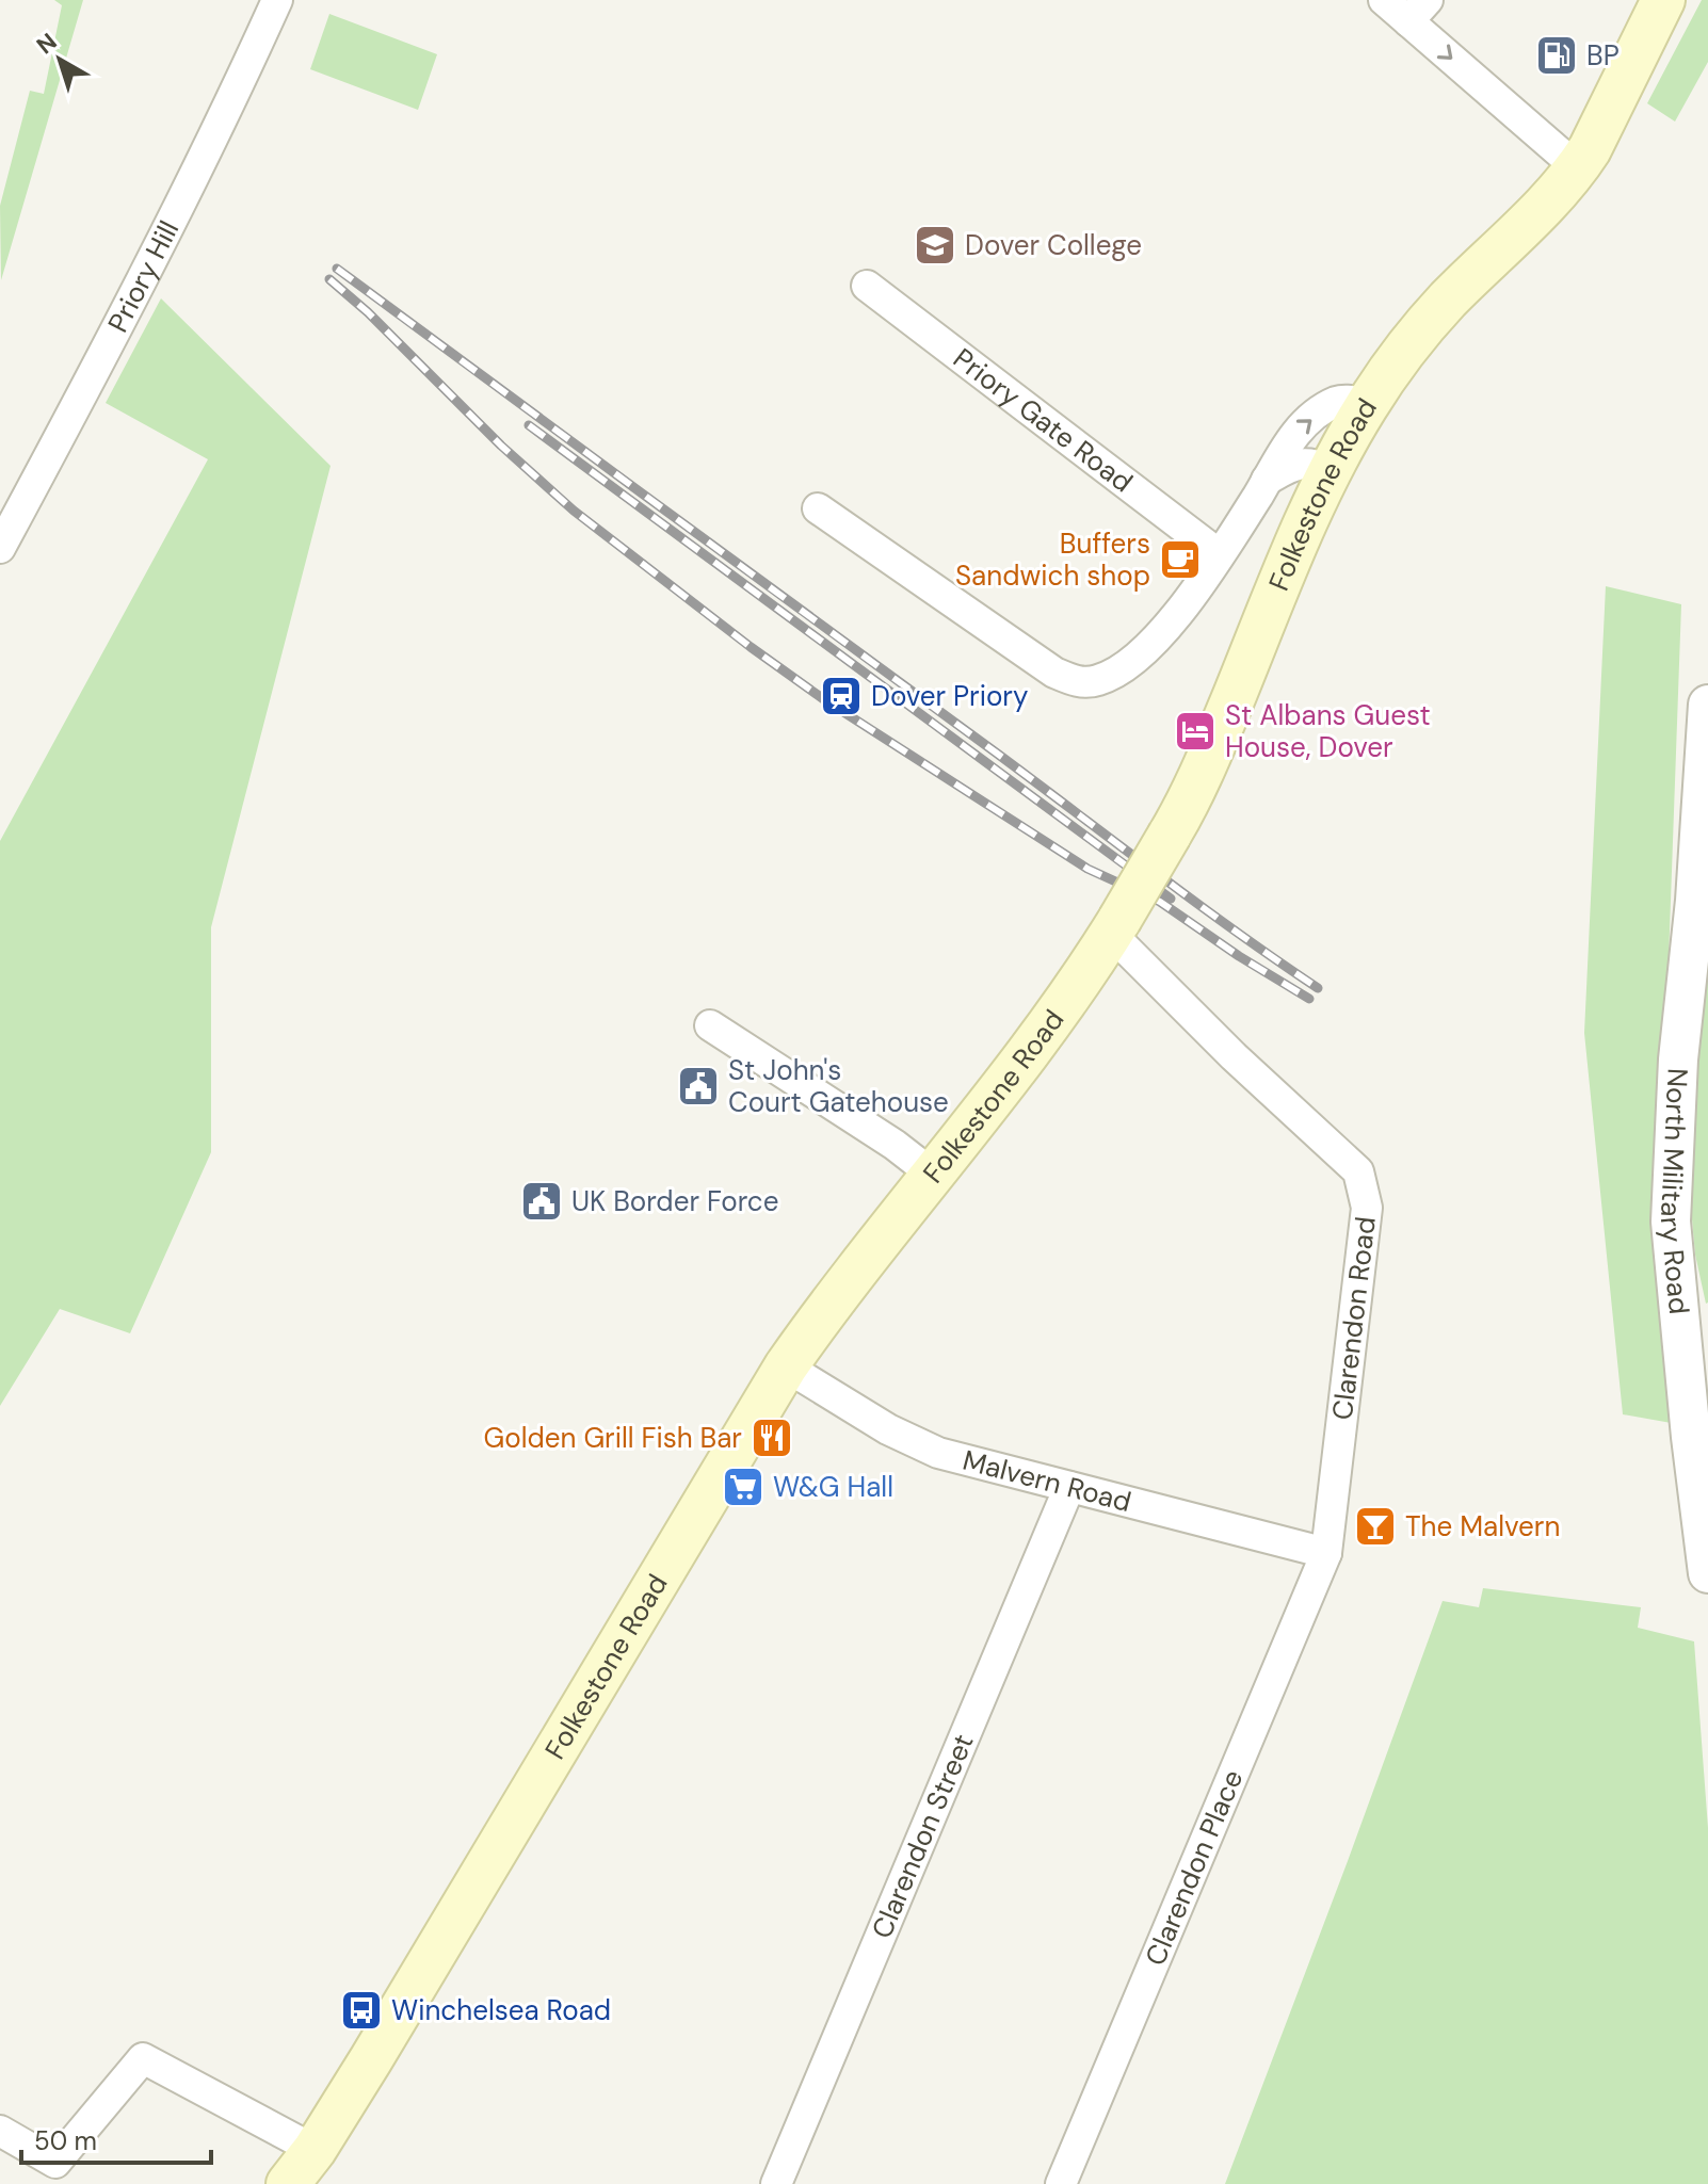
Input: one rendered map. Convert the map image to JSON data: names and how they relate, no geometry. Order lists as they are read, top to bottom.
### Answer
{
  "streets": {
    "main road": ["Folkestone Road"],
    "street": [
      "Priory Hill",
      "Priory Gate Road",
      "North Military Road",
      "Clarendon Road",
      "Malvern Road",
      "Clarendon Street",
      "Clarendon Place"
    ]
  },
  "crossings": [
    ["Folkestone Road", "Clarendon Road"],
    ["Folkestone Road", "Malvern Road"],
    ["Clarendon Road", "Malvern Road"],
    ["Clarendon Road", "Clarendon Place"],
    ["Malvern Road", "Clarendon Street"],
    ["Malvern Road", "Clarendon Place"]
  ],
  "places": {
    "fuel station": ["BP"],
    "school or university": ["Dover College"],
    "cafe": ["Buffers Sandwich shop"],
    "station": ["Dover Priory"],
    "hotel": ["St Albans Guest House, Dover"],
    "public building": ["St John's Court Gatehouse", "UK Border Force"],
    "restaurant": ["Golden Grill Fish Bar"],
    "supermarket": ["W&G Hall"],
    "bar": ["The Malvern"],
    "bus stop": ["Winchelsea Road"]
  },
  "scale_bar": "50 m",
  "north": "top left"
}
